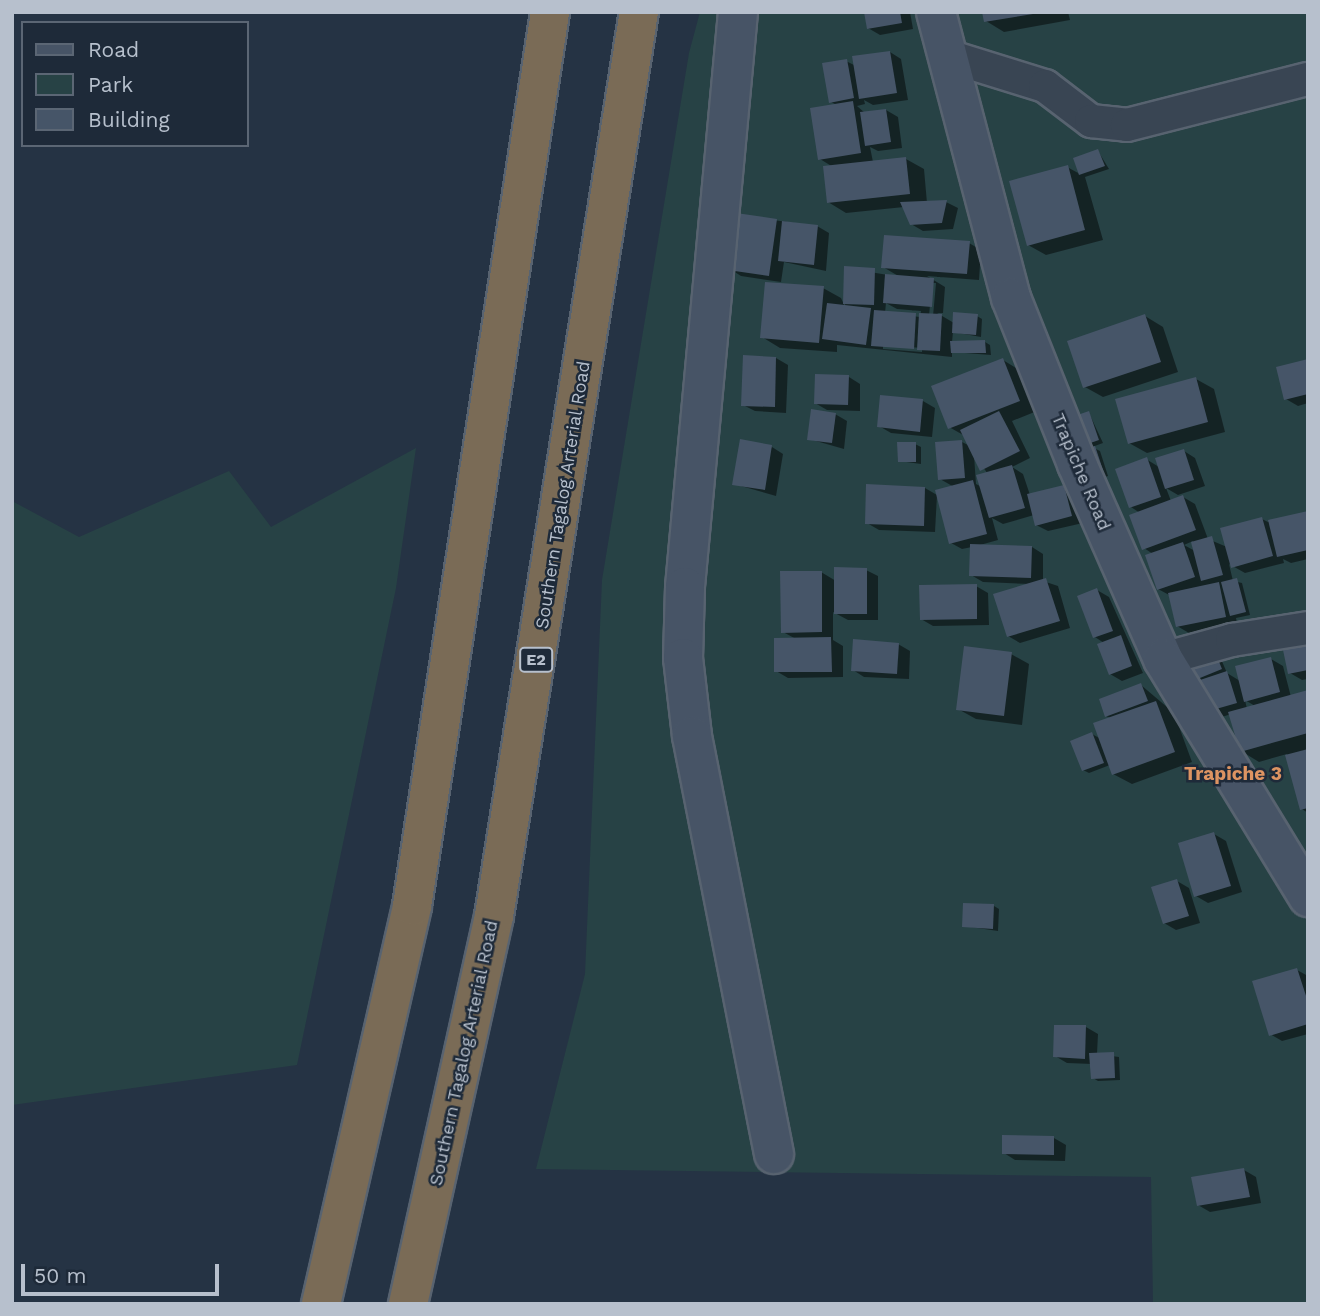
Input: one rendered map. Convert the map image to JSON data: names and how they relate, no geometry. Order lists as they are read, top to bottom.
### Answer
{
  "streets": {
    "highway": ["Southern Tagalog Arterial Road", "E2"],
    "street": ["Trapiche Road"]
  },
  "districts": ["Trapiche 3"],
  "legend": ["Road", "Park", "Building"],
  "scale_bar": "50 m"
}
